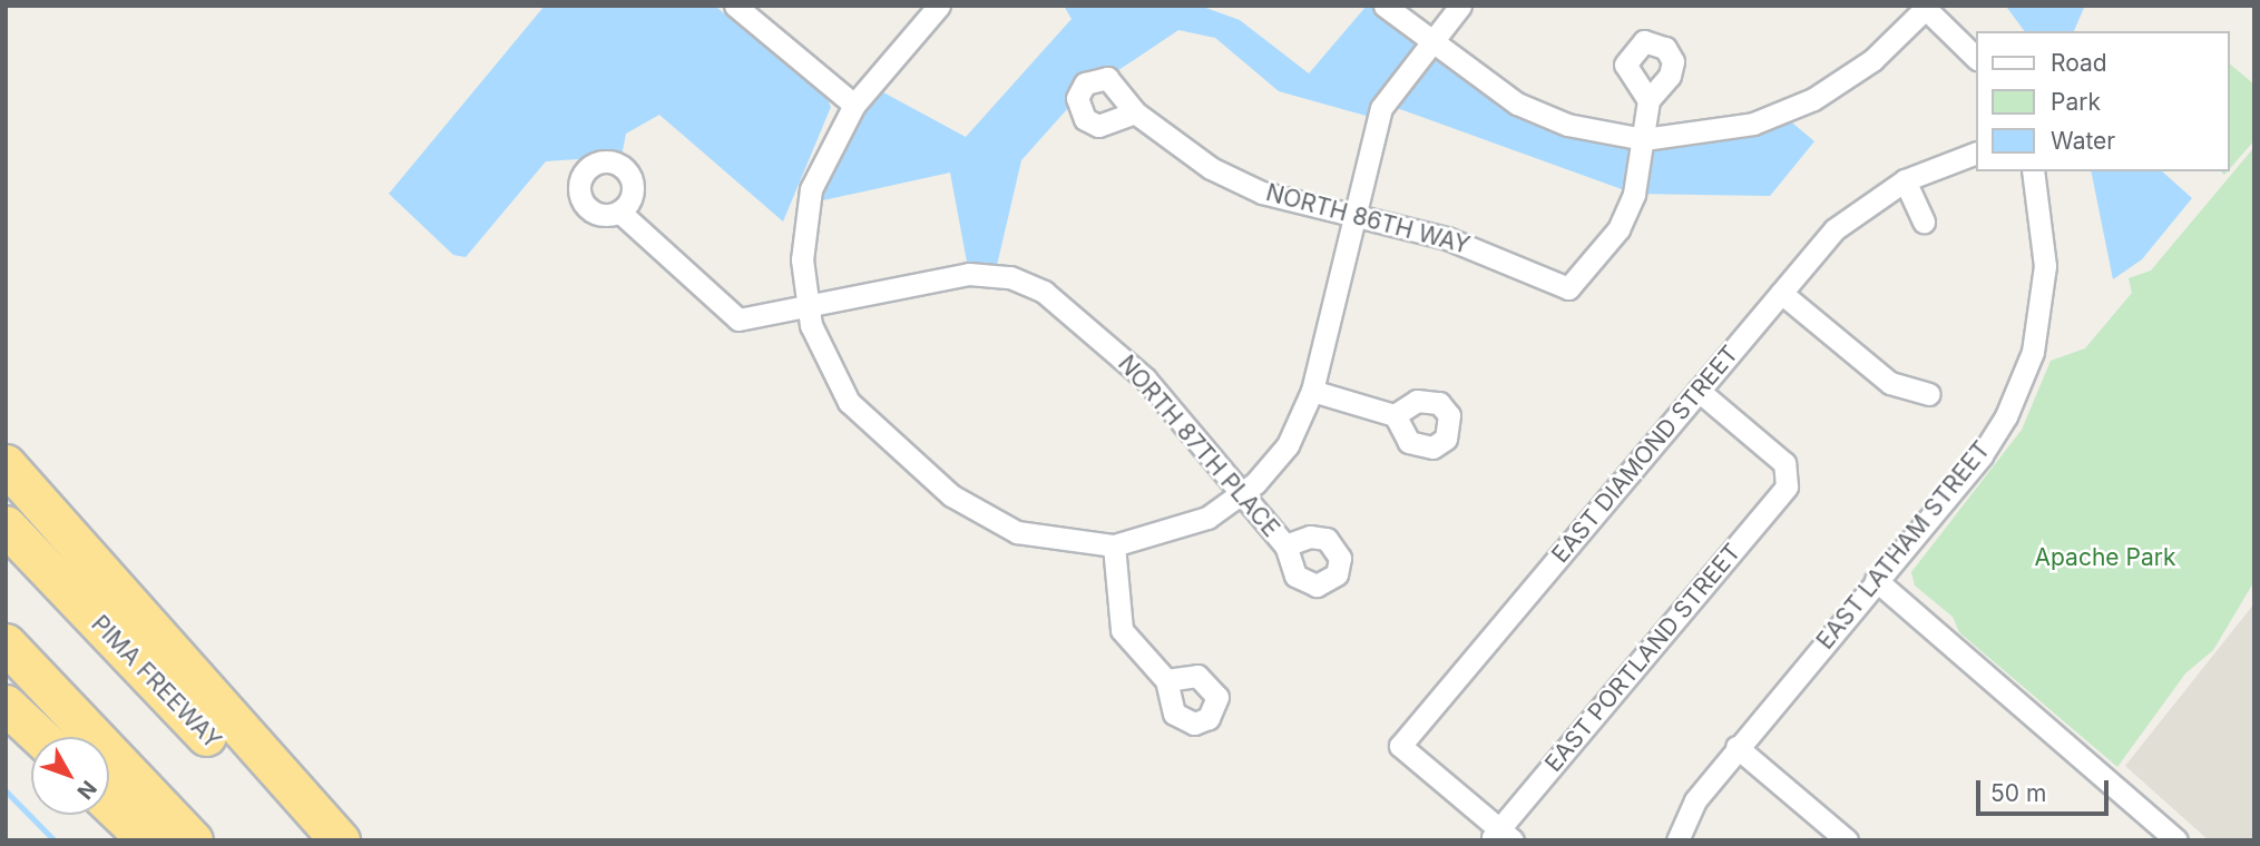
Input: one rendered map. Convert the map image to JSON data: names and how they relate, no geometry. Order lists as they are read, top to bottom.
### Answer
{
  "streets": {
    "highway": ["PIMA FREEWAY"],
    "street": [
      "NORTH 86TH WAY",
      "NORTH 87TH PLACE",
      "EAST DIAMOND STREET",
      "EAST LATHAM STREET",
      "EAST PORTLAND STREET"
    ]
  },
  "crossings": [
    ["EAST DIAMOND STREET", "EAST PORTLAND STREET"]
  ],
  "parks": ["Apache Park"],
  "legend": ["Road", "Park", "Water"],
  "scale_bar": "50 m",
  "north": "bottom right"
}
